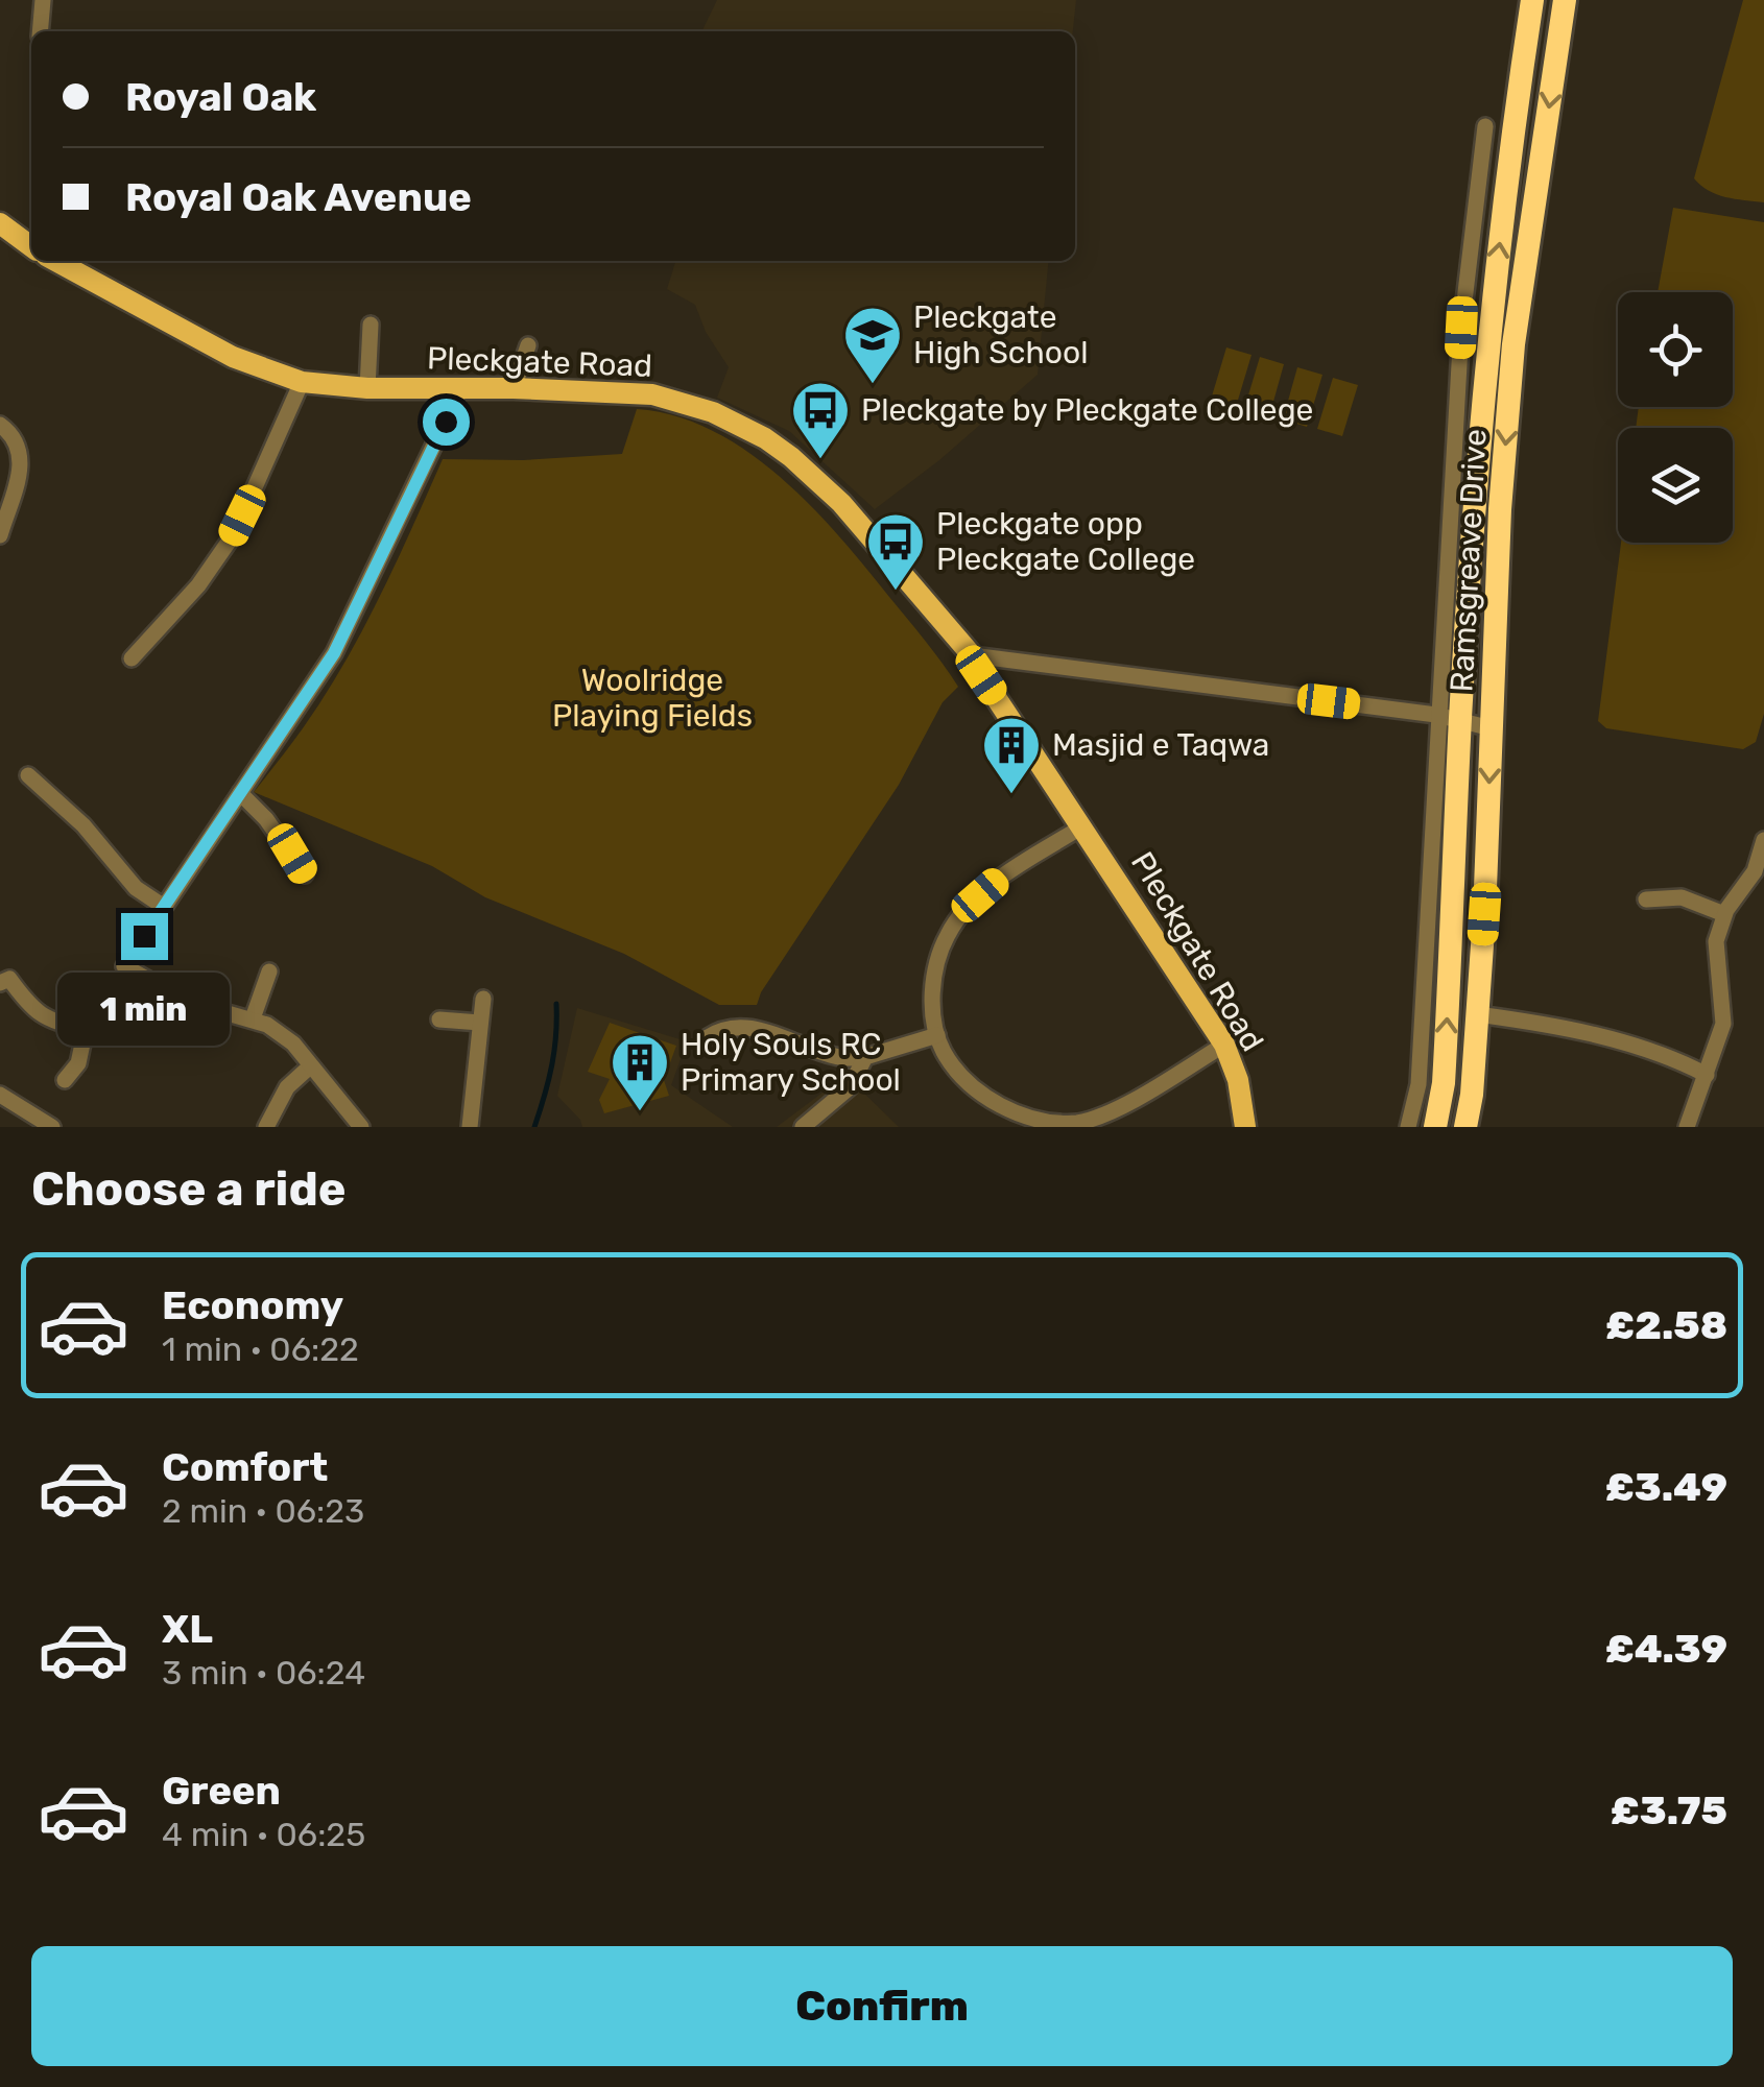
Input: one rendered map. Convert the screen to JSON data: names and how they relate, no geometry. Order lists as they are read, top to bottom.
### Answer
{
  "streets": {
    "highway": ["Ramsgreave Drive"],
    "main road": ["Pleckgate Road"]
  },
  "parks": ["Woolridge Playing Fields"],
  "places": {
    "school or university": ["Pleckgate High School"],
    "bus stop": ["Pleckgate by Pleckgate College", "Pleckgate opp Pleckgate College"],
    "building": ["Masjid e Taqwa", "Holy Souls RC Primary School"]
  },
  "page": {
    "banner": ["Royal Oak", "Royal Oak Avenue"],
    "bubble": "1 min",
    "heading": "Choose a ride",
    "list": [
      {
        "name": "Economy",
        "note": "1 min · 06:22",
        "value": "£2.58"
      },
      {
        "name": "Comfort",
        "note": "2 min · 06:23",
        "value": "£3.49"
      },
      {
        "name": "XL",
        "note": "3 min · 06:24",
        "value": "£4.39"
      },
      {
        "name": "Green",
        "note": "4 min · 06:25",
        "value": "£3.75"
      }
    ],
    "buttons": "Confirm"
  }
}
